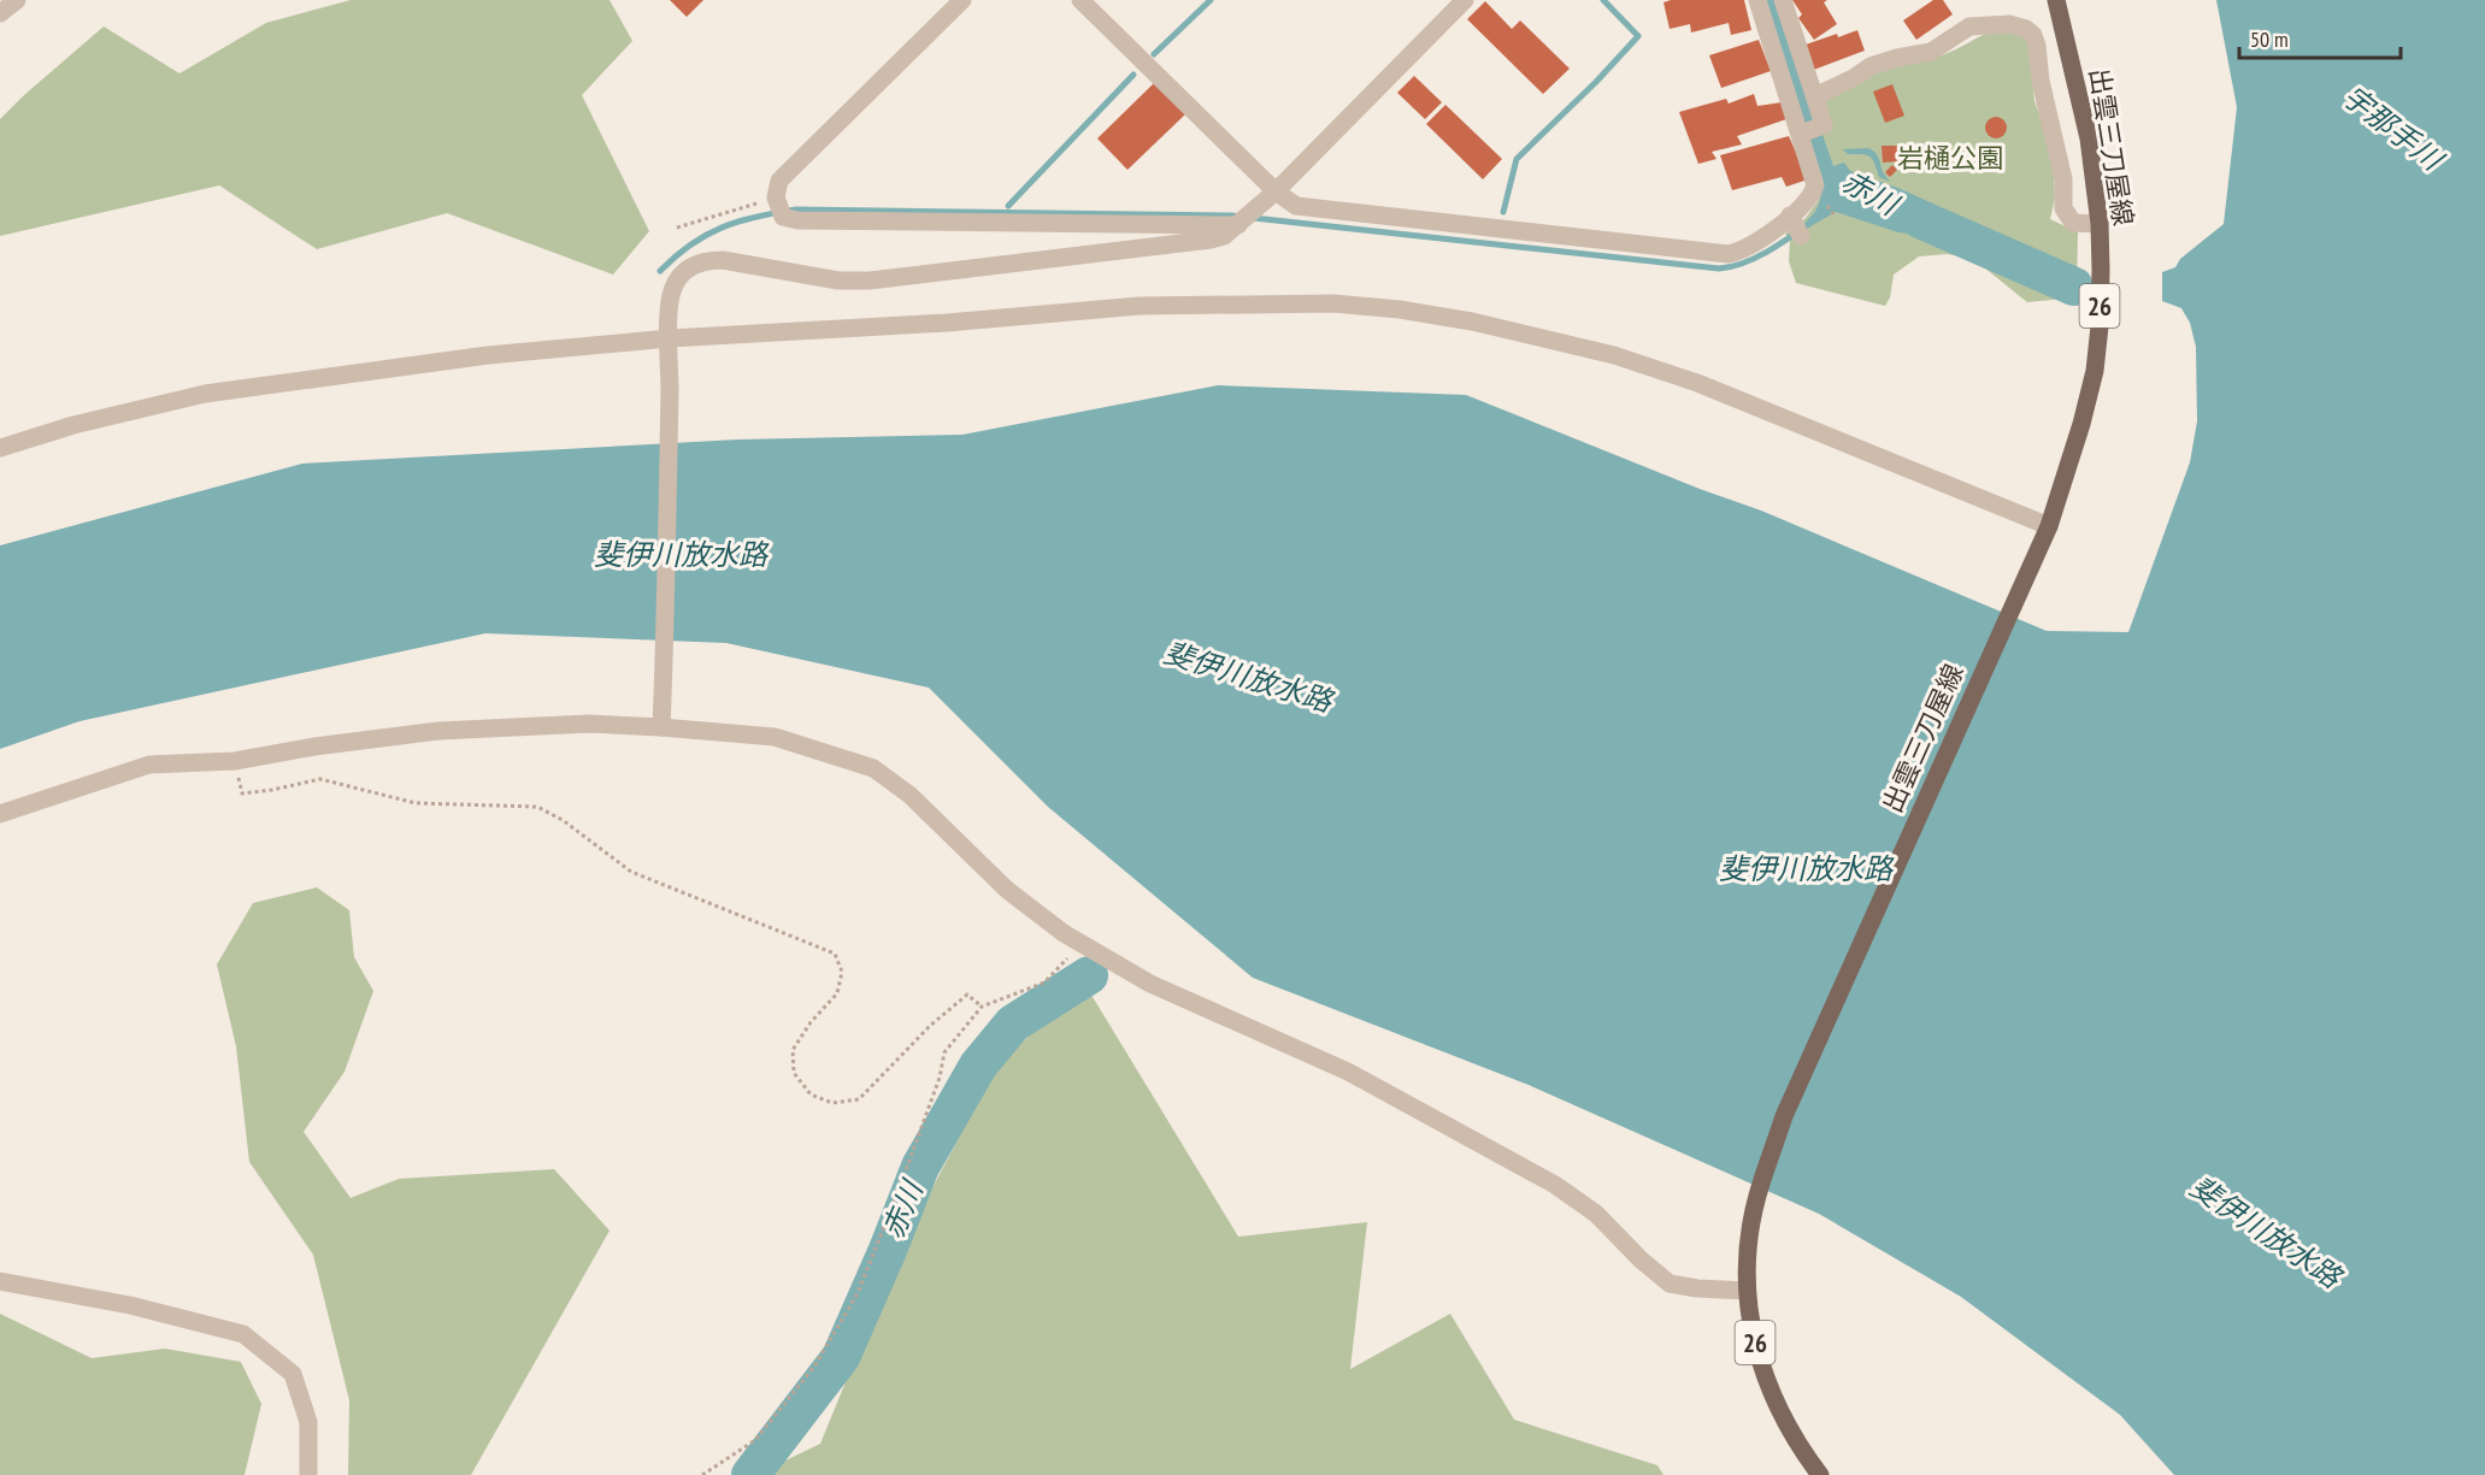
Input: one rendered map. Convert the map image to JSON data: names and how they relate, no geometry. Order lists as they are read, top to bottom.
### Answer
{
  "streets": {
    "main road": ["出雲三刀屋線", "26"]
  },
  "water": ["宇那手川", "赤川", "斐伊川放水路"],
  "parks": ["岩樋公園"],
  "scale_bar": "50 m"
}
